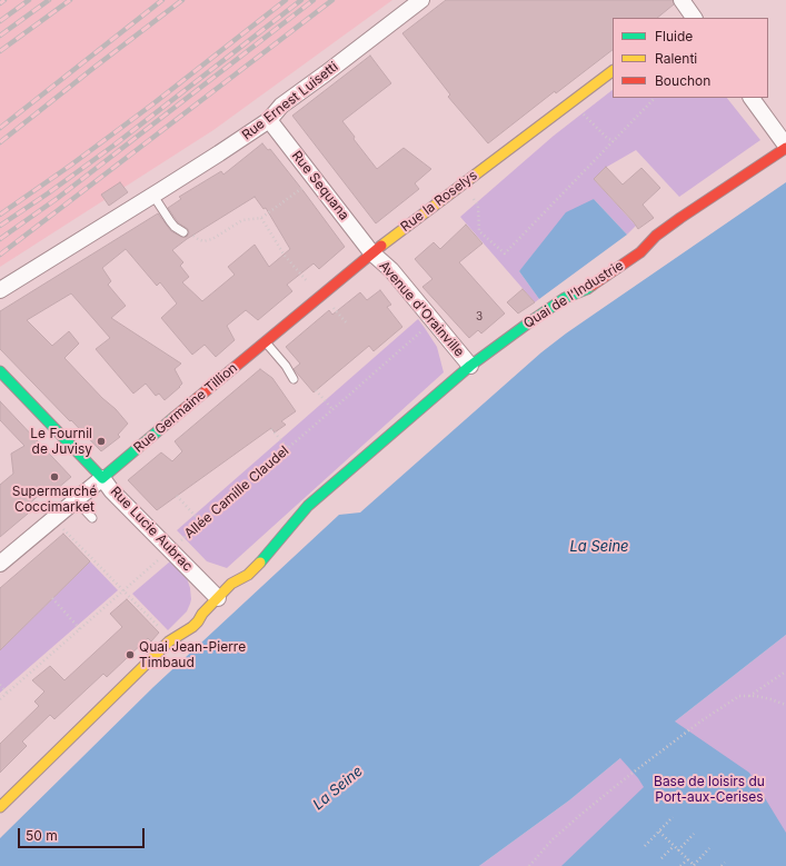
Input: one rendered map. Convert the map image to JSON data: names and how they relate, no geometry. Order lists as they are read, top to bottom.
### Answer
{
  "streets": {
    "main road": ["Rue la Roselys", "Quai de l'Industrie", "Rue Germaine Tillion"],
    "street": [
      "Rue Ernest Luisetti",
      "Rue Sequana",
      "Avenue d'Orainville",
      "Rue Lucie Aubrac"
    ],
    "path": ["Allée Camille Claudel"]
  },
  "crossings": [
    ["Rue Ernest Luisetti", "Rue Sequana"],
    ["Rue Sequana", "Rue la Roselys"],
    ["Rue Sequana", "Avenue d'Orainville"],
    ["Rue la Roselys", "Avenue d'Orainville"],
    ["Rue la Roselys", "Rue Germaine Tillion"],
    ["Quai de l'Industrie", "Avenue d'Orainville"],
    ["Quai de l'Industrie", "Rue Lucie Aubrac"],
    ["Avenue d'Orainville", "Allée Camille Claudel"],
    ["Rue Germaine Tillion", "Rue Lucie Aubrac"],
    ["Allée Camille Claudel", "Rue Lucie Aubrac"]
  ],
  "water": ["La Seine"],
  "parks": ["Base de loisirs du Port-aux-Cerises"],
  "places": ["Le Fournil de Juvisy", "Supermarché Coccimarket", "Quai Jean-Pierre Timbaud"],
  "house_numbers": ["3"],
  "legend": ["Fluide", "Ralenti", "Bouchon"],
  "scale_bar": "50 m"
}
